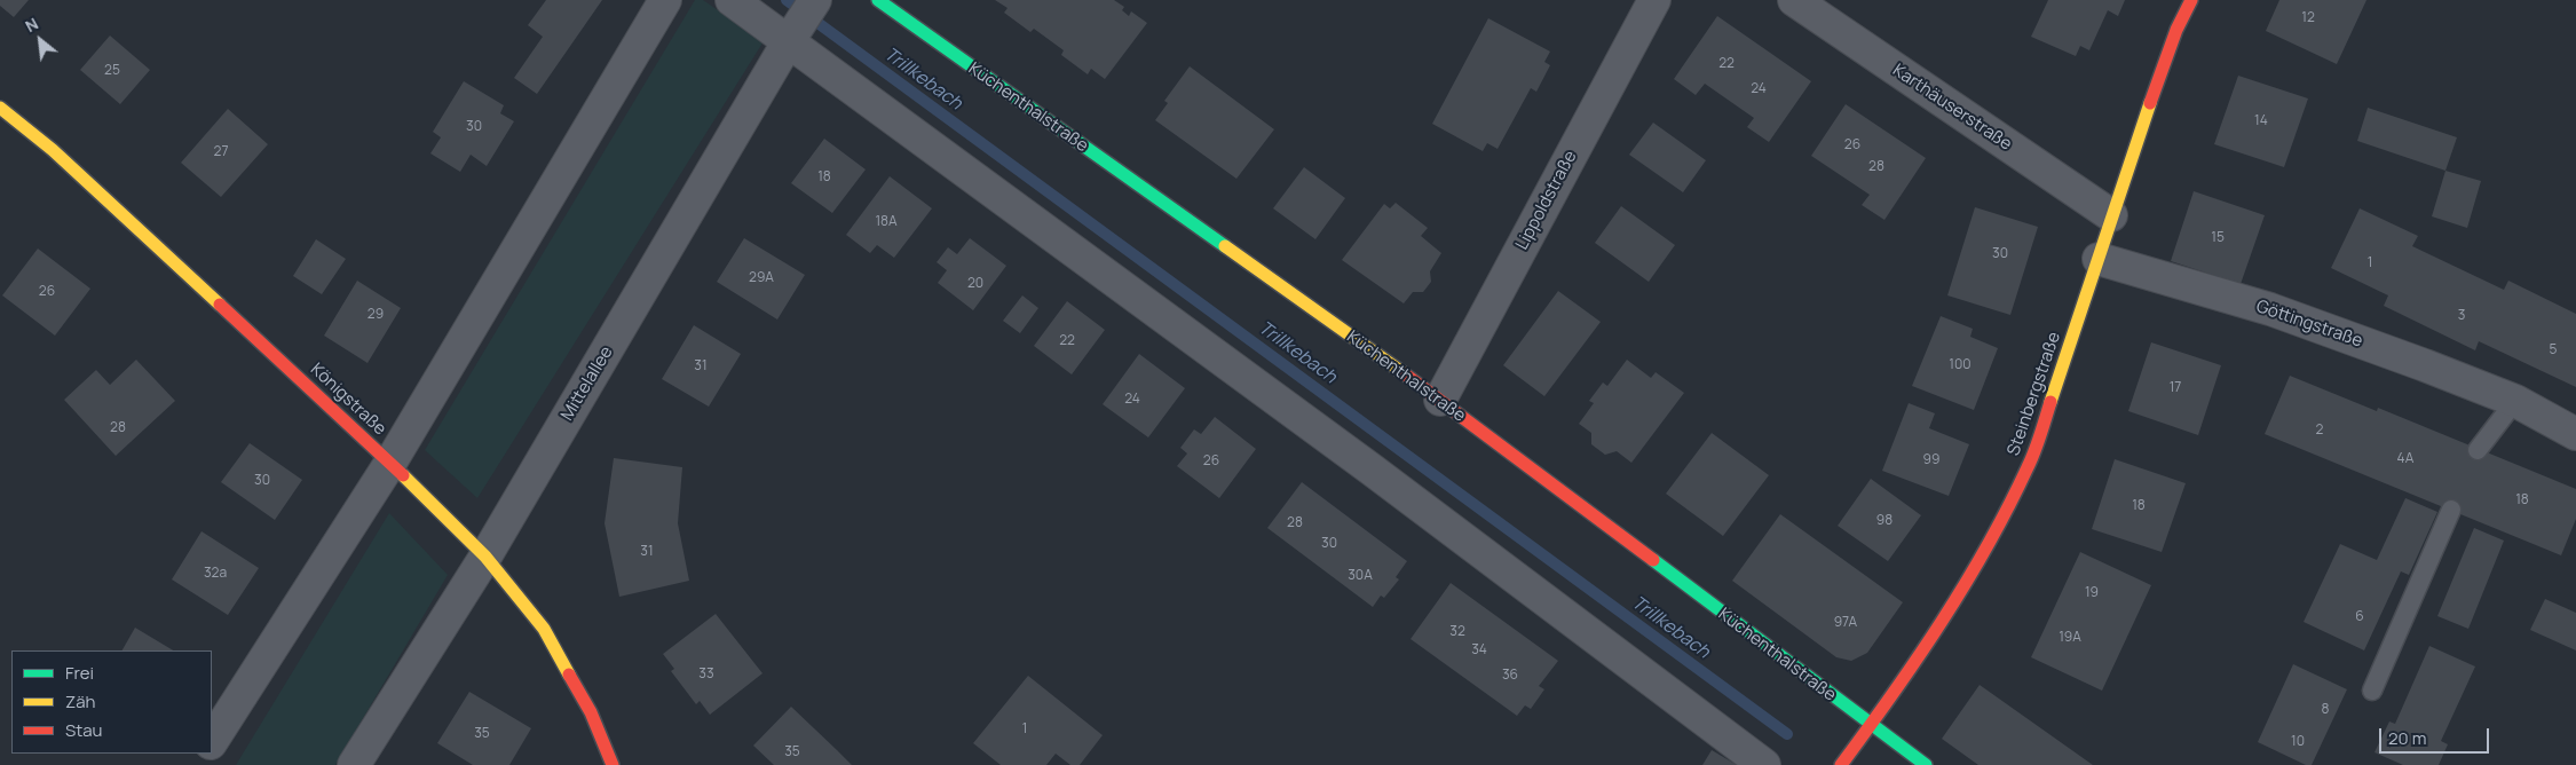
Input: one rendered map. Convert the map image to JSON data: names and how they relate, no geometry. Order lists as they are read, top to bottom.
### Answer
{
  "streets": {
    "street": [
      "Küchenthalstraße",
      "Karthäuserstraße",
      "Lippoldstraße",
      "Göttingstraße",
      "Mittelallee",
      "Steinbergstraße",
      "Königstraße"
    ]
  },
  "crossings": [
    ["Küchenthalstraße", "Lippoldstraße"],
    ["Küchenthalstraße", "Steinbergstraße"],
    ["Karthäuserstraße", "Steinbergstraße"],
    ["Göttingstraße", "Steinbergstraße"],
    ["Mittelallee", "Königstraße"]
  ],
  "water": ["Trillkebach"],
  "house_numbers": [
    "12",
    "22",
    "25",
    "24",
    "14",
    "30",
    "26",
    "27",
    "28",
    "18",
    "18A",
    "15",
    "30",
    "1",
    "29A",
    "20",
    "26",
    "29",
    "3",
    "22",
    "5",
    "100",
    "31",
    "17",
    "24",
    "28",
    "2",
    "4A",
    "99",
    "26",
    "30",
    "18",
    "18",
    "98",
    "28",
    "30",
    "31",
    "32a",
    "30A",
    "19",
    "6",
    "97A",
    "32",
    "19A",
    "34",
    "33",
    "36",
    "8",
    "1",
    "35",
    "10",
    "35"
  ],
  "legend": ["Frei", "Zäh", "Stau"],
  "scale_bar": "20 m",
  "north": "top left"
}
